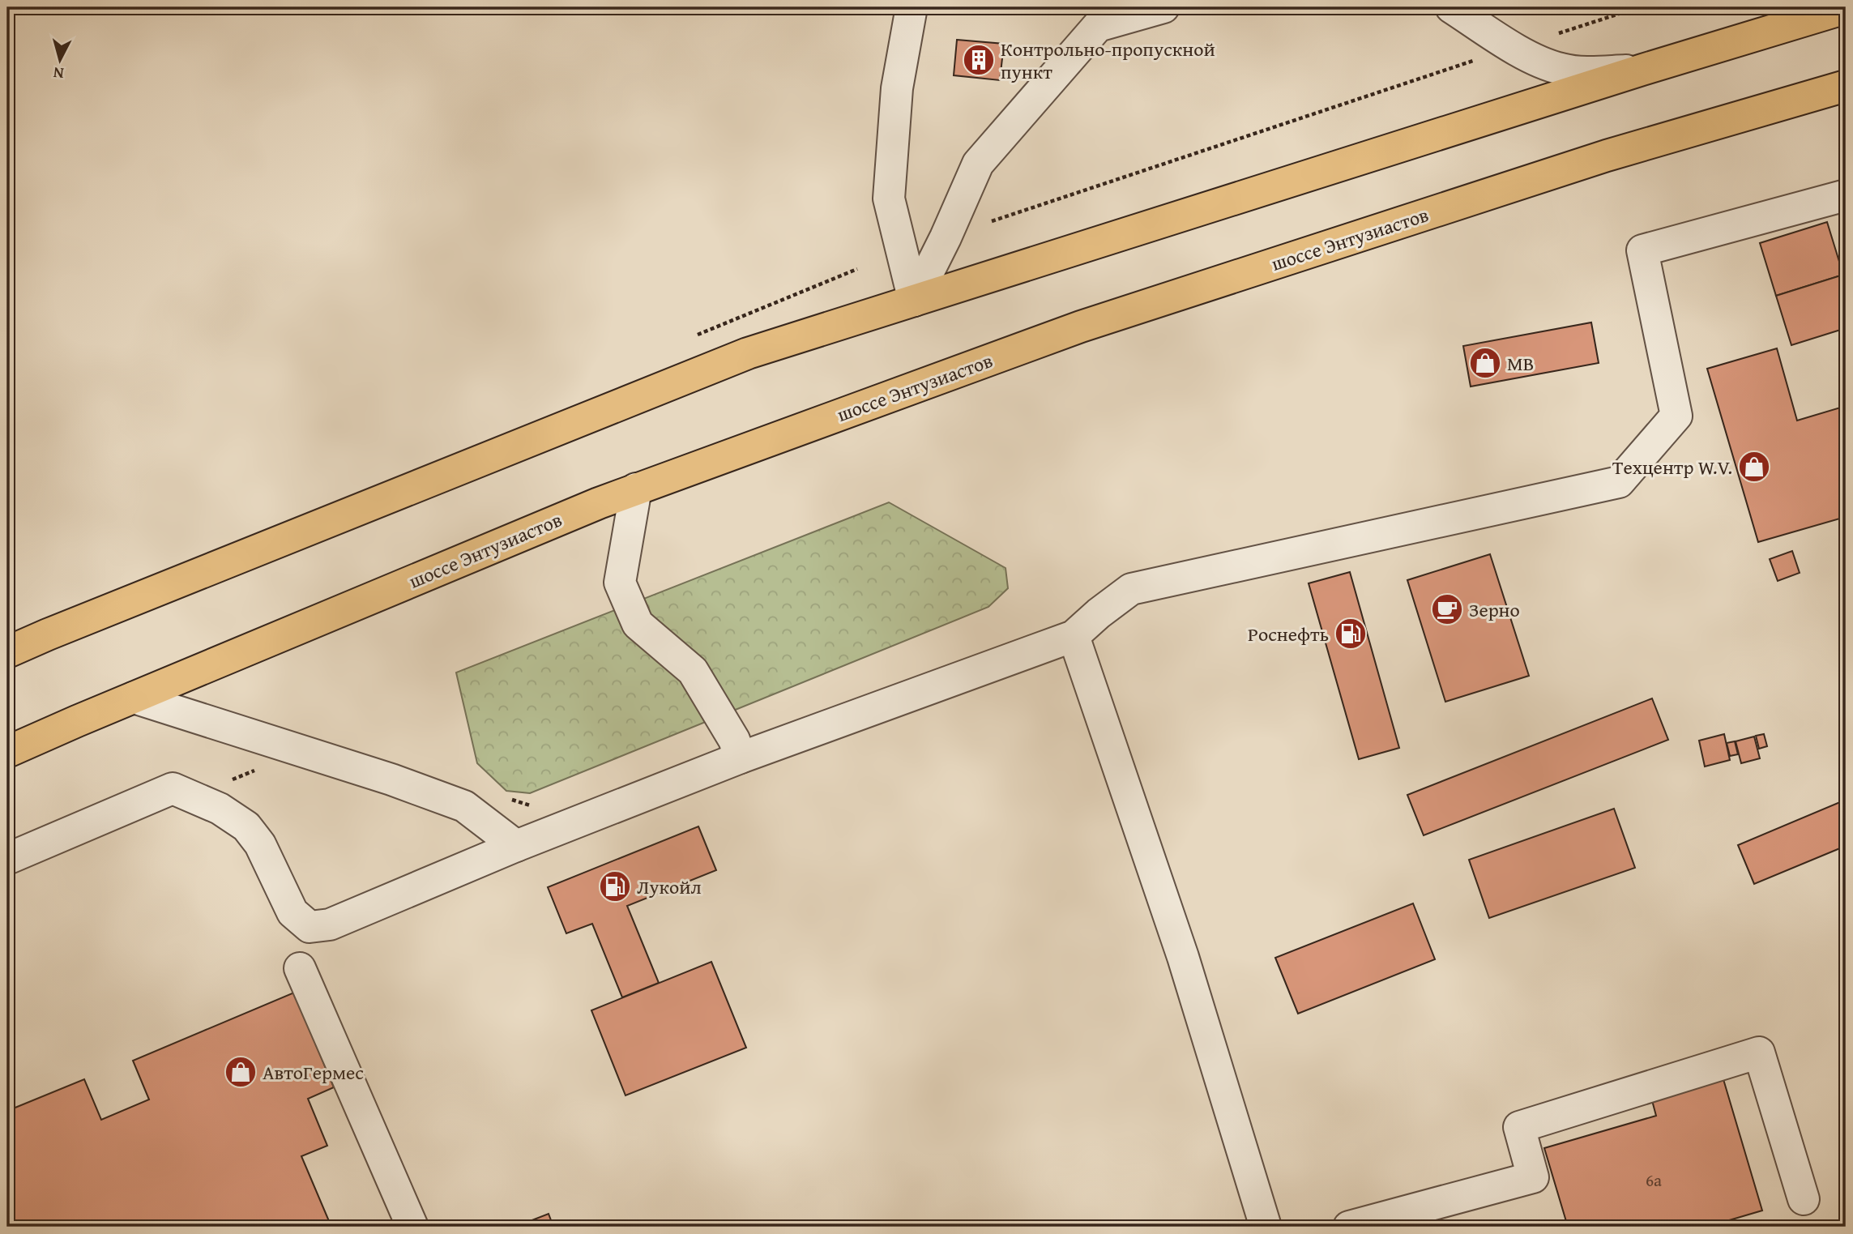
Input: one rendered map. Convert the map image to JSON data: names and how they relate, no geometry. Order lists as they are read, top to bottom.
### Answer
{
  "streets": {
    "highway": ["шоссе Энтузиастов"]
  },
  "places": {
    "building": ["Контрольно-пропускной пункт"],
    "shop": ["MB", "Техцентр W.V.", "АвтоГермес"],
    "cafe": ["Зерно"],
    "fuel station": ["Роснефть", "Лукойл"]
  },
  "house_numbers": ["6а"],
  "north": "bottom"
}
